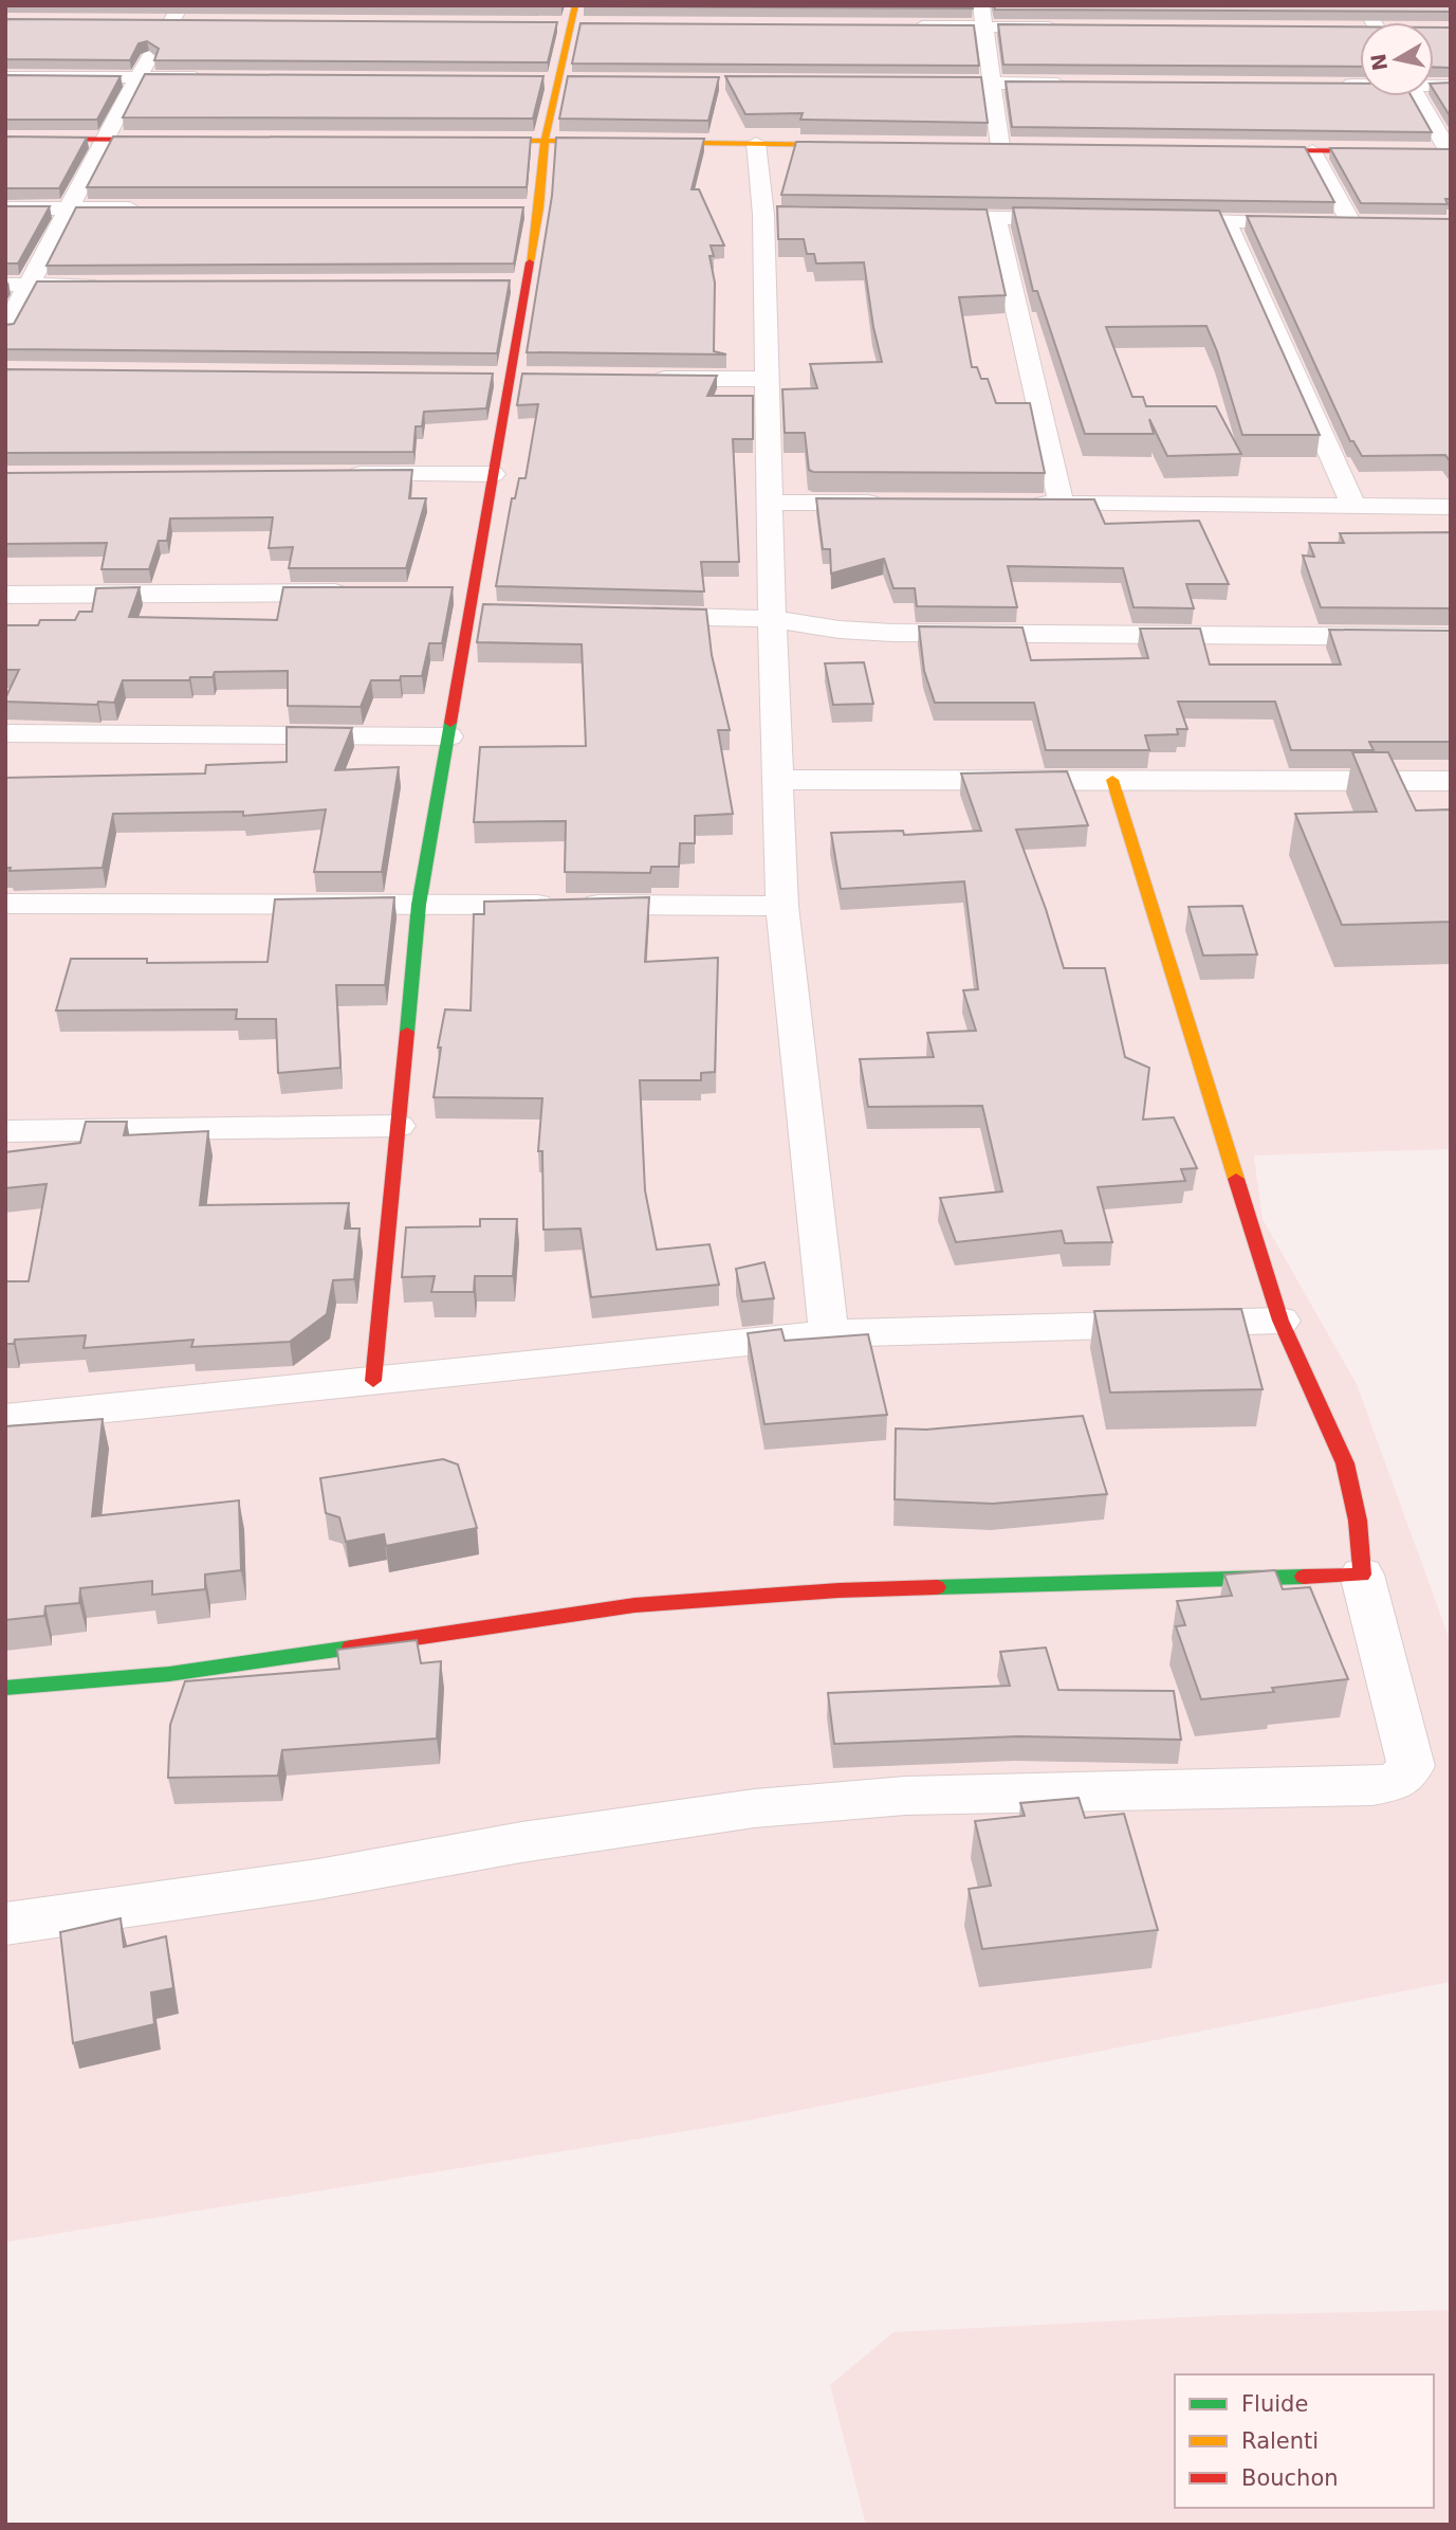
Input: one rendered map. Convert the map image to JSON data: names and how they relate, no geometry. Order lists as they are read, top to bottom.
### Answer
{
  "legend": ["Fluide", "Ralenti", "Bouchon"],
  "north": "left"
}
